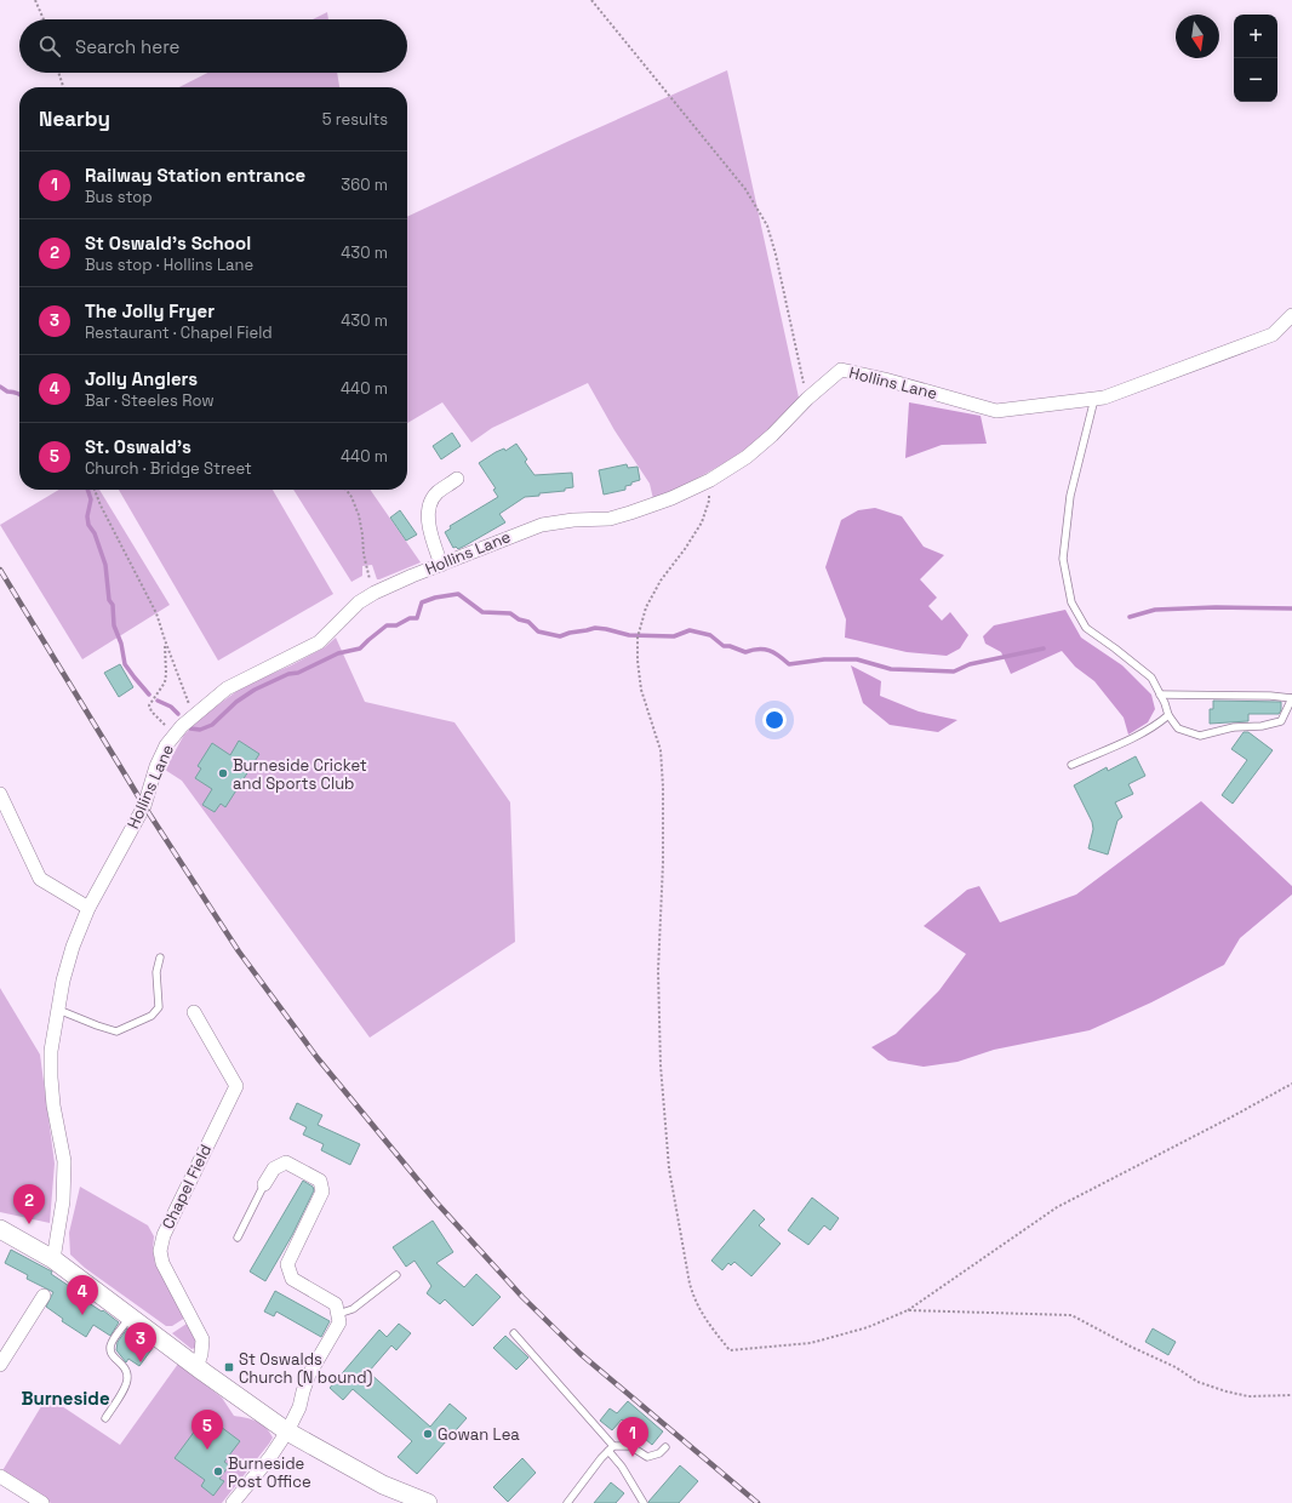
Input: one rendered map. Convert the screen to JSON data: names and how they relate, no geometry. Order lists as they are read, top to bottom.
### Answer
{
  "streets": {
    "street": ["Hollins Lane", "Chapel Field"]
  },
  "districts": ["Burneside"],
  "places": {
    "other": ["Burneside Cricket and Sports Club", "Gowan Lea", "Burneside Post Office"],
    "transit": ["St Oswalds Church (N bound)"]
  },
  "north": "bottom",
  "page": {
    "map_buttons": ["+", "−"],
    "search": "Search here",
    "heading": ["Nearby", "5 results"],
    "list": [
      {
        "mark": "1",
        "name": "Railway Station entrance",
        "note": "Bus stop",
        "value": "360 m"
      },
      {
        "mark": "2",
        "name": "St Oswald's School",
        "note": "Bus stop · Hollins Lane",
        "value": "430 m"
      },
      {
        "mark": "3",
        "name": "The Jolly Fryer",
        "note": "Restaurant · Chapel Field",
        "value": "430 m"
      },
      {
        "mark": "4",
        "name": "Jolly Anglers",
        "note": "Bar · Steeles Row",
        "value": "440 m"
      },
      {
        "mark": "5",
        "name": "St. Oswald's",
        "note": "Church · Bridge Street",
        "value": "440 m"
      }
    ],
    "pins": [
      "2",
      "4",
      "3",
      "5",
      "1"
    ]
  }
}
